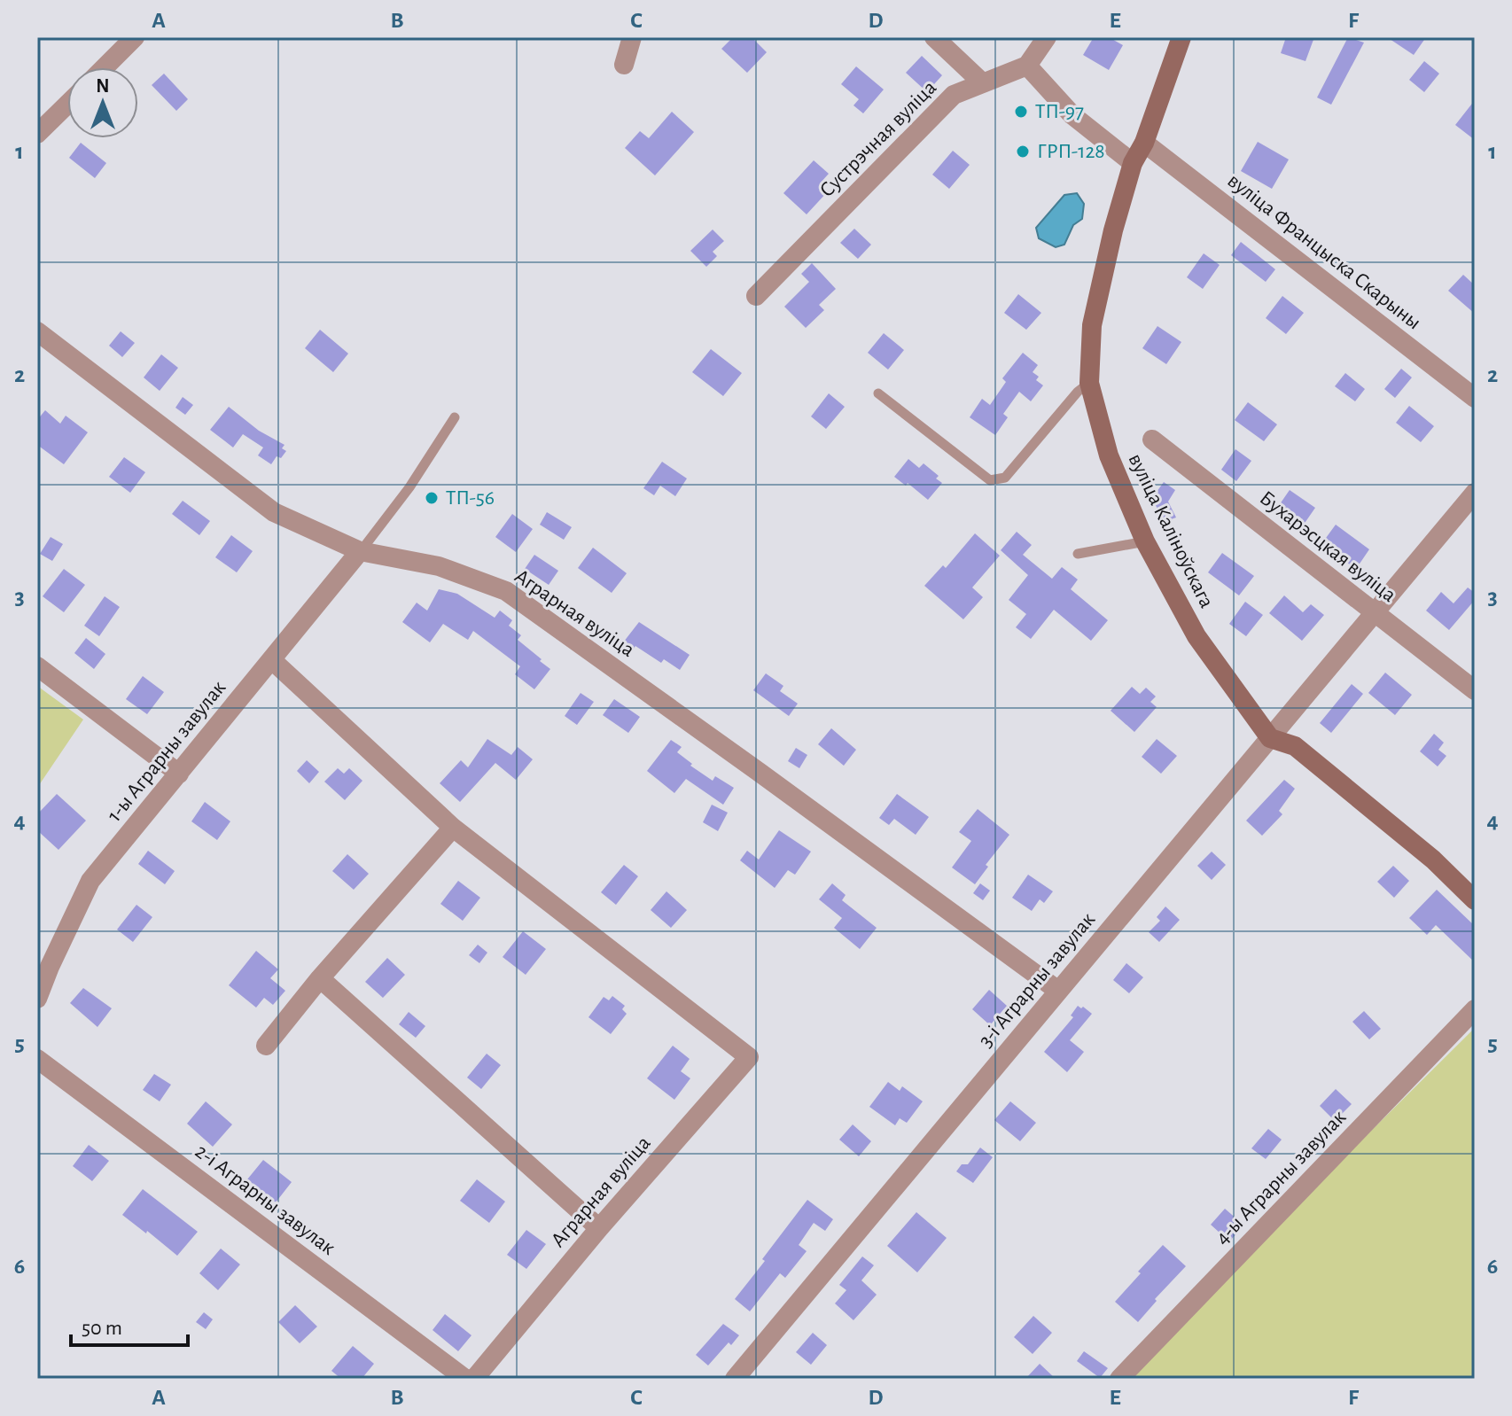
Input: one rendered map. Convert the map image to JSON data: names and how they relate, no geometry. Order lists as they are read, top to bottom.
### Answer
{
  "streets": {
    "main road": ["вуліца Каліноўскага"],
    "street": [
      "Сустрэчная вуліца",
      "вуліца Францыска Скарыны",
      "Бухарэсцкая вуліца",
      "Аграрная вуліца",
      "1-ы Аграрны завулак",
      "3-і Аграрны завулак",
      "4-ы Аграрны завулак",
      "2-і Аграрны завулак"
    ]
  },
  "crossings": [
    ["вуліца Францыска Скарыны", "вуліца Каліноўскага"],
    ["вуліца Каліноўскага", "3-і Аграрны завулак"],
    ["Бухарэсцкая вуліца", "3-і Аграрны завулак"],
    ["Аграрная вуліца", "1-ы Аграрны завулак"],
    ["Аграрная вуліца", "3-і Аграрны завулак"]
  ],
  "places": ["ТП-97", "ГРП-128", "ТП-56"],
  "scale_bar": "50 m",
  "north": "top",
  "grid": {
    "columns": [
      "A",
      "B",
      "C",
      "D",
      "E",
      "F"
    ],
    "rows": [
      "1",
      "2",
      "3",
      "4",
      "5",
      "6"
    ]
  }
}
